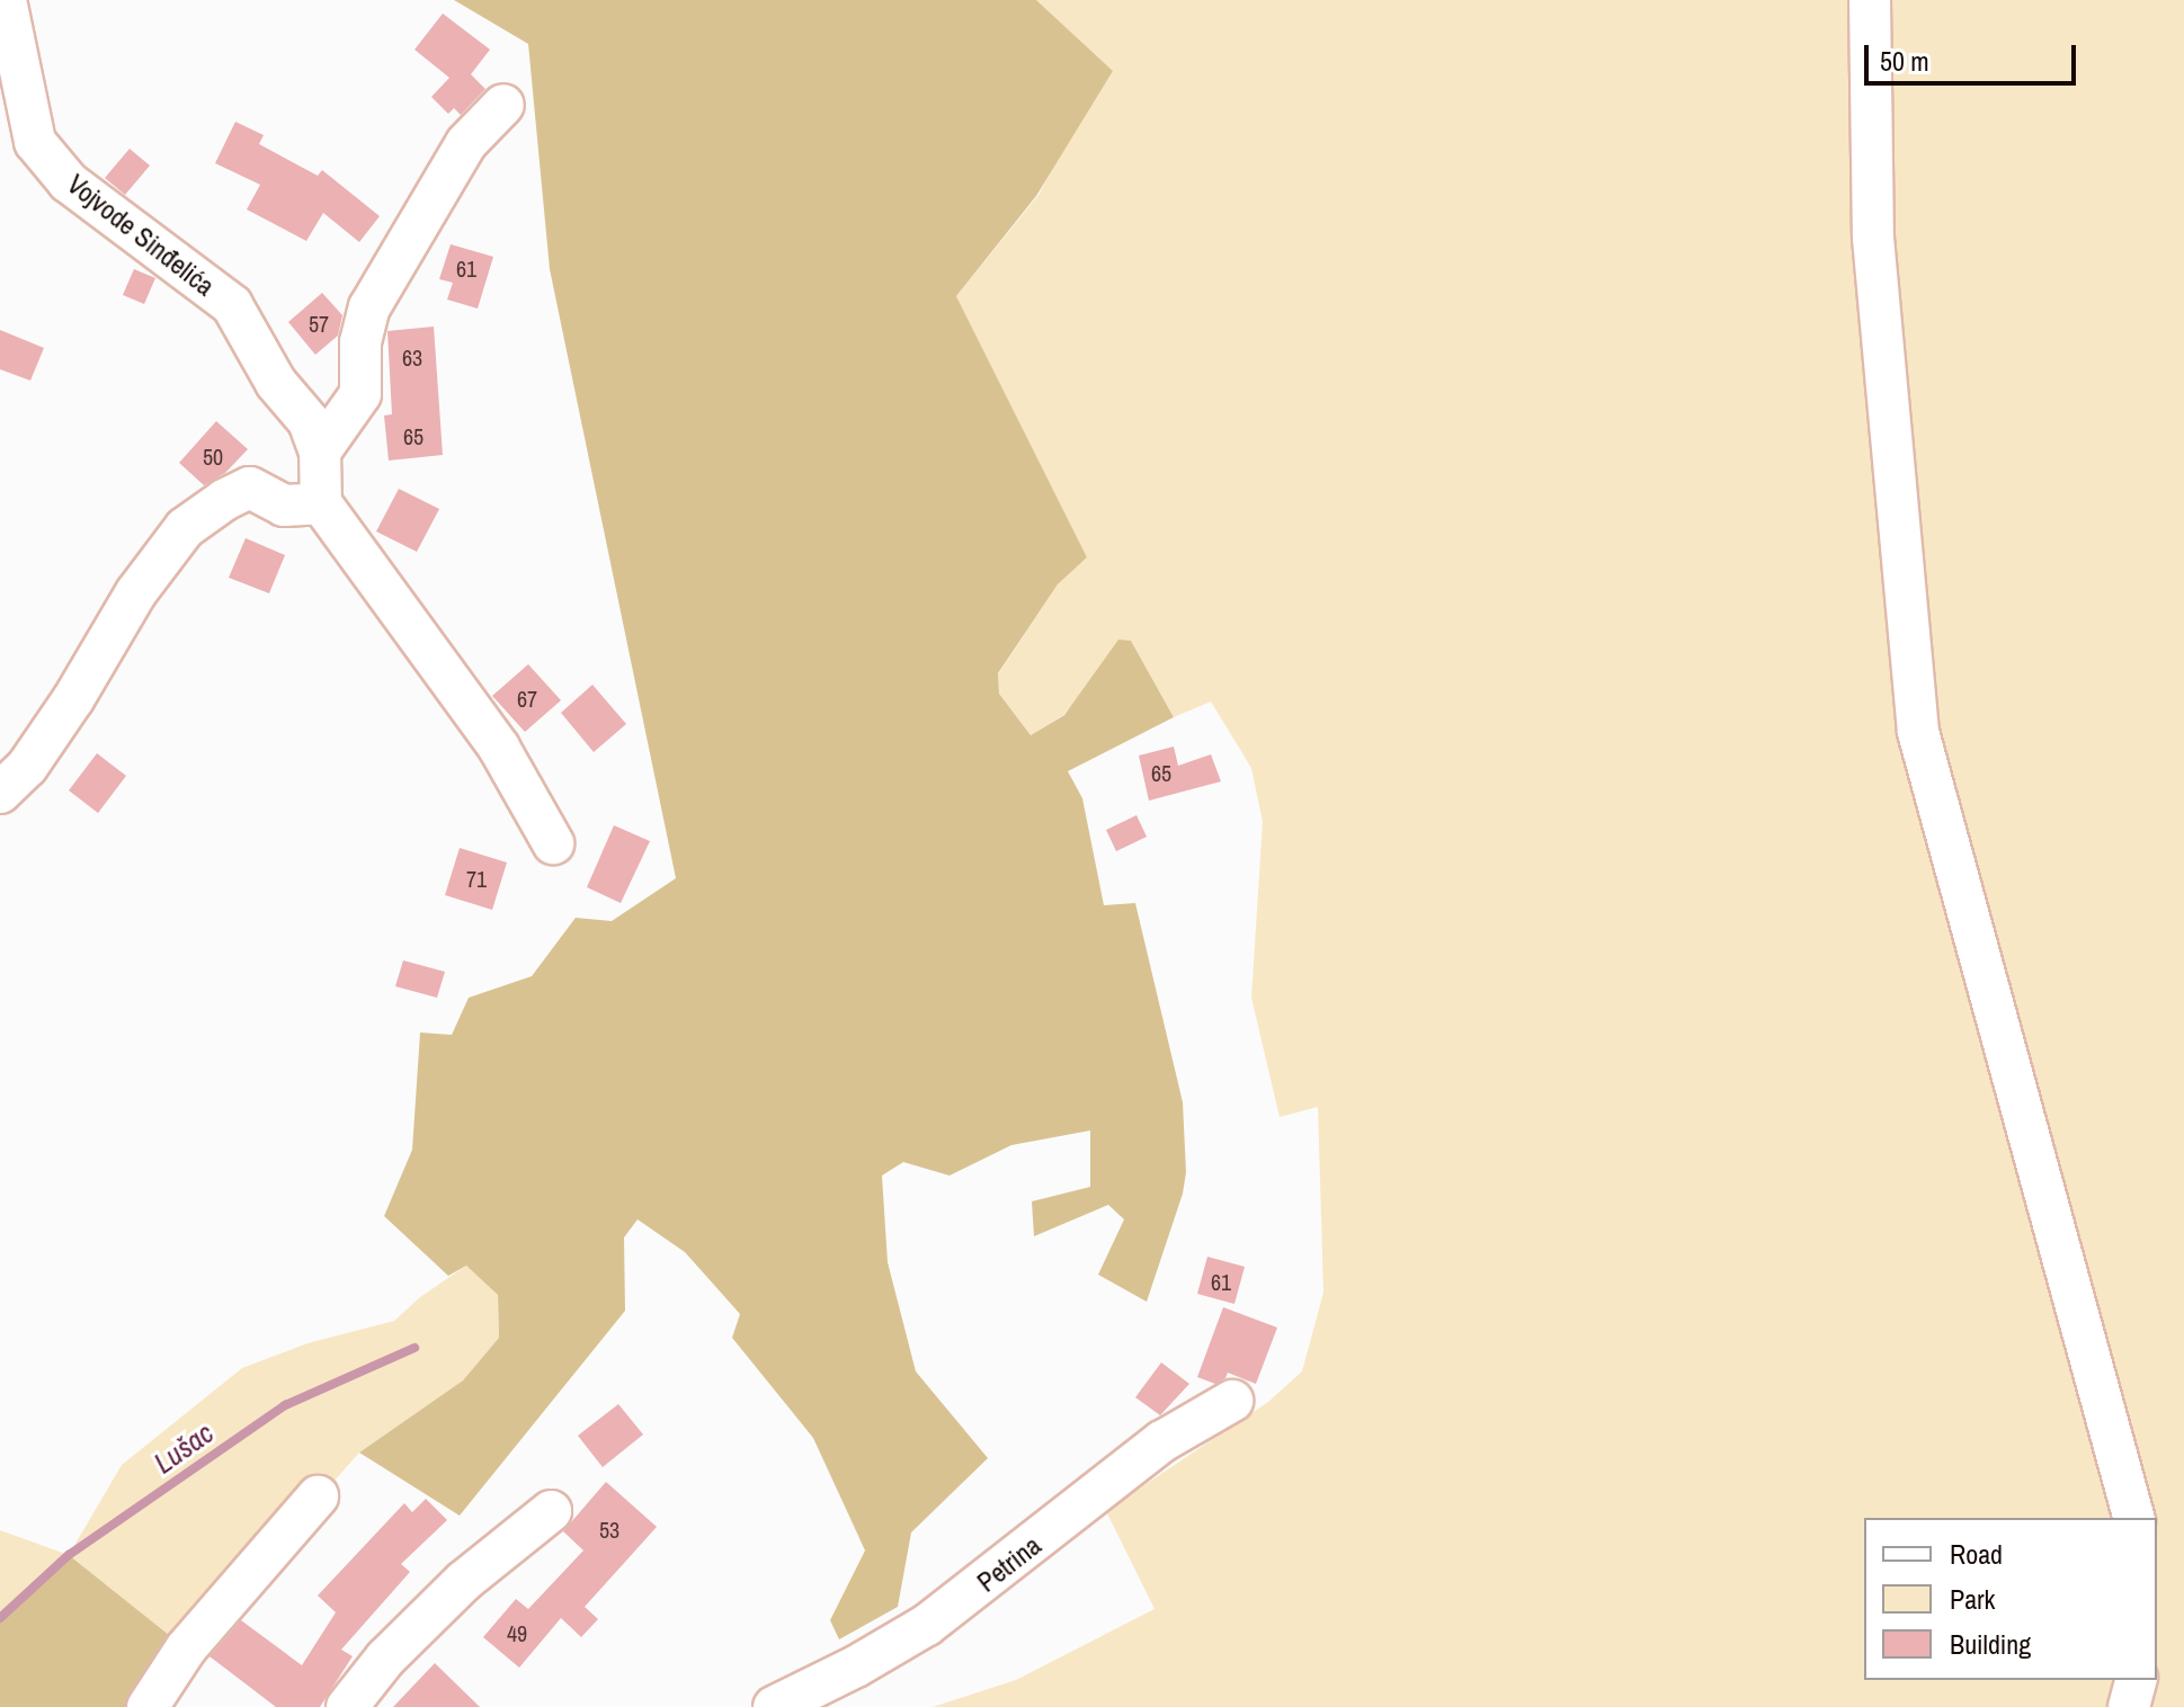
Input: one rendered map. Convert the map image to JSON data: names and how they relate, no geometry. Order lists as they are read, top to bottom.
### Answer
{
  "streets": {
    "street": ["Vojvode Sinđelića", "Petrina"]
  },
  "water": ["Lušac"],
  "house_numbers": [
    "61",
    "57",
    "63",
    "65",
    "50",
    "67",
    "65",
    "71",
    "61",
    "53",
    "49"
  ],
  "legend": ["Road", "Park", "Building"],
  "scale_bar": "50 m"
}
